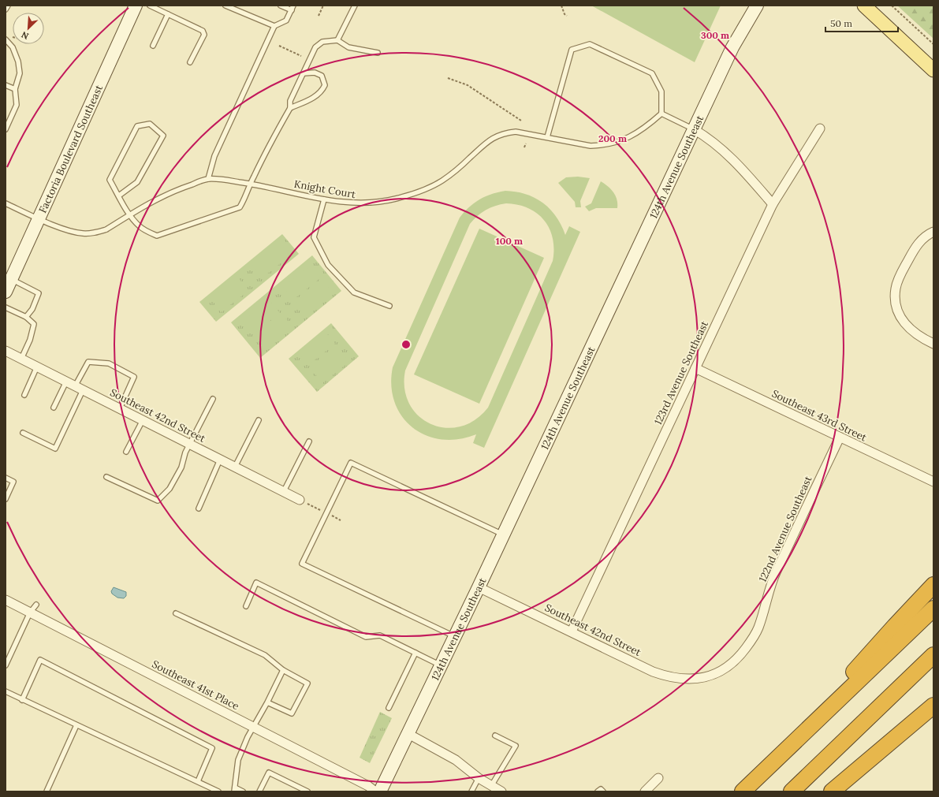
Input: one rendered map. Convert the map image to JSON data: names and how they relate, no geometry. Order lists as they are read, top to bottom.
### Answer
{
  "streets": {
    "street": [
      "Factoria Boulevard Southeast",
      "124th Avenue Southeast",
      "123rd Avenue Southeast",
      "Southeast 42nd Street",
      "Southeast 43rd Street",
      "122nd Avenue Southeast",
      "Southeast 41st Place"
    ],
    "lane": ["Knight Court"]
  },
  "crossings": [
    ["Factoria Boulevard Southeast", "Knight Court"],
    ["124th Avenue Southeast", "Southeast 42nd Street"],
    ["123rd Avenue Southeast", "Southeast 42nd Street"],
    ["123rd Avenue Southeast", "Southeast 43rd Street"],
    ["Southeast 42nd Street", "122nd Avenue Southeast"],
    ["Southeast 43rd Street", "122nd Avenue Southeast"]
  ],
  "scale_bar": "50 m",
  "north": "bottom left",
  "rings": ["300 m", "200 m", "100 m"]
}
